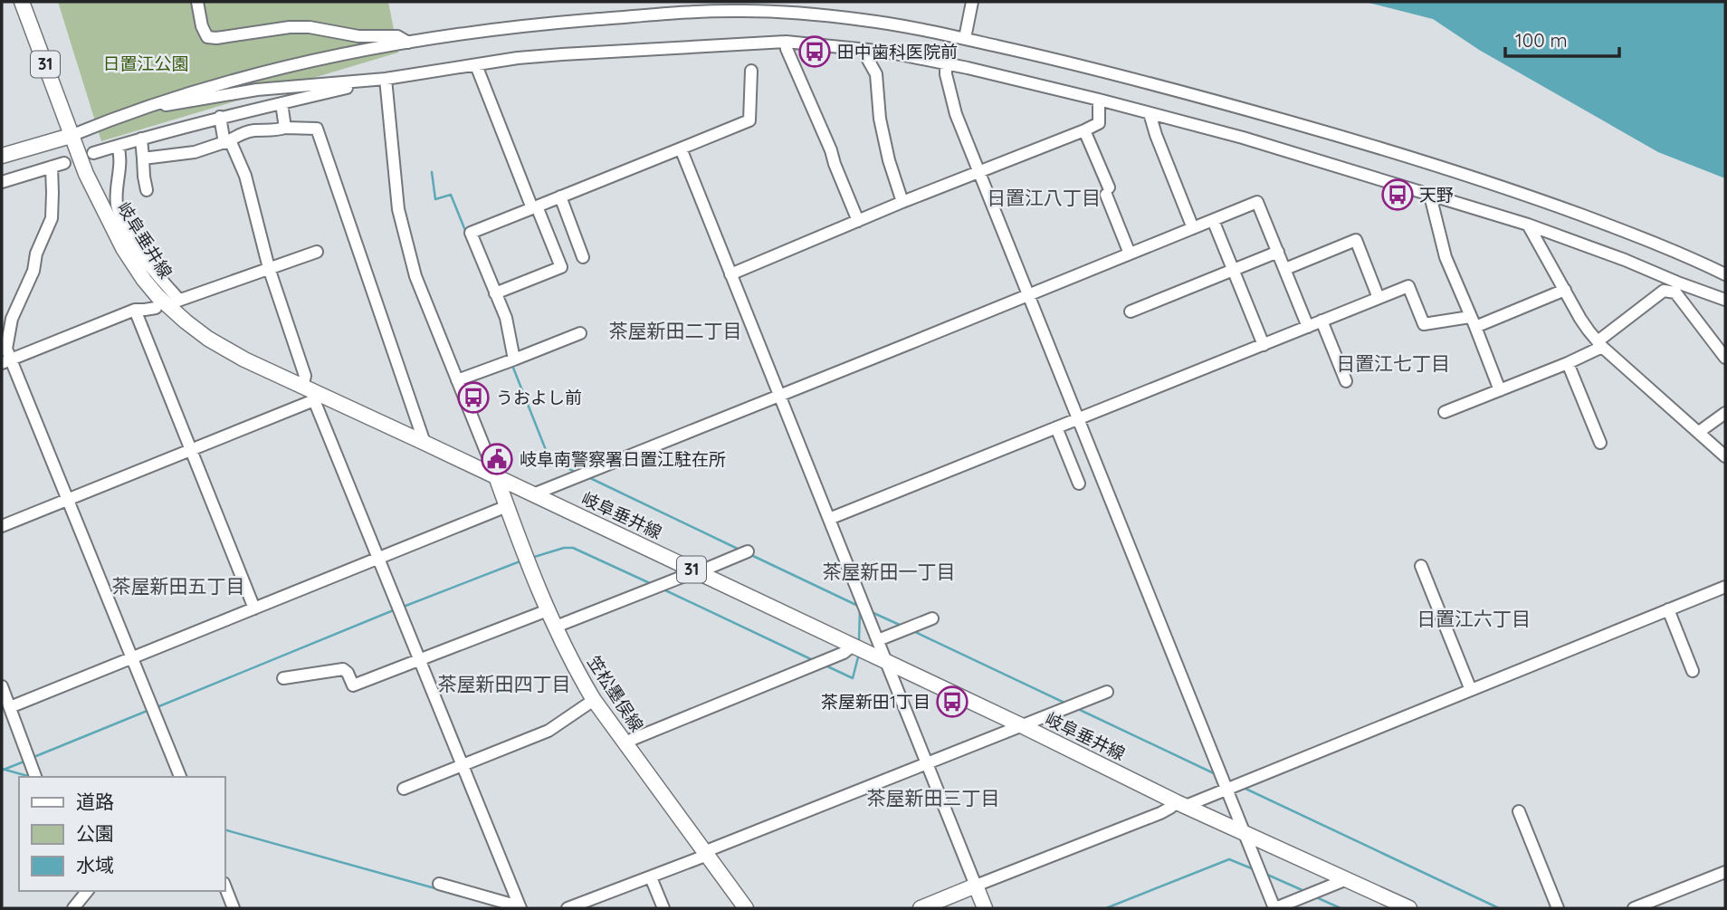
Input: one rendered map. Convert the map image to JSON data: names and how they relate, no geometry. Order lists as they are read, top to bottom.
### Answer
{
  "streets": {
    "main road": ["31", "岐阜垂井線", "笠松墨俣線"]
  },
  "crossings": [
    ["岐阜垂井線", "笠松墨俣線"]
  ],
  "districts": [
    "日置江八丁目",
    "茶屋新田二丁目",
    "日置江七丁目",
    "茶屋新田一丁目",
    "茶屋新田五丁目",
    "日置江六丁目",
    "茶屋新田四丁目",
    "茶屋新田三丁目"
  ],
  "parks": ["日置江公園"],
  "places": {
    "bus stop": [
      "田中歯科医院前",
      "天野",
      "うおよし前",
      "茶屋新田1丁目"
    ],
    "public building": ["岐阜南警察署日置江駐在所"]
  },
  "legend": ["道路", "公園", "水域"],
  "scale_bar": "100 m"
}
